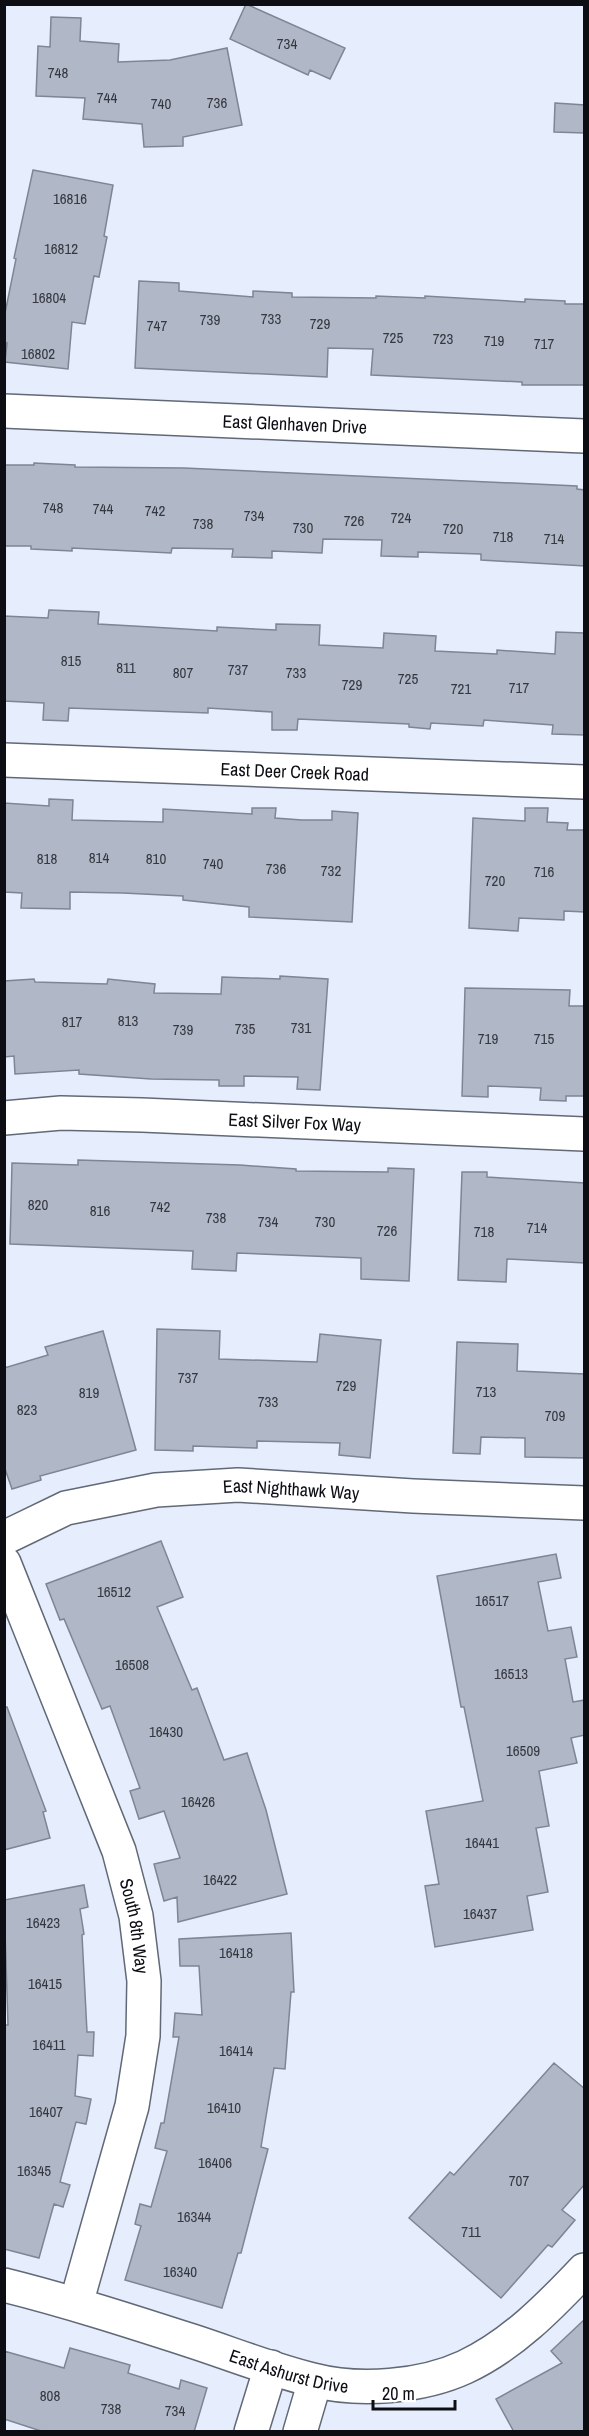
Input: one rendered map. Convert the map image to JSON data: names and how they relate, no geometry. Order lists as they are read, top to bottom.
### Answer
{
  "streets": {
    "street": [
      "East Glenhaven Drive",
      "East Deer Creek Road",
      "East Silver Fox Way",
      "East Nighthawk Way",
      "South 8th Way",
      "East Ashurst Drive"
    ]
  },
  "crossings": [
    ["South 8th Way", "East Ashurst Drive"]
  ],
  "house_numbers": [
    "734",
    "748",
    "744",
    "736",
    "740",
    "16816",
    "16812",
    "16804",
    "733",
    "739",
    "729",
    "747",
    "725",
    "723",
    "719",
    "717",
    "16802",
    "748",
    "744",
    "742",
    "734",
    "724",
    "726",
    "738",
    "730",
    "720",
    "718",
    "714",
    "815",
    "811",
    "737",
    "807",
    "733",
    "725",
    "729",
    "717",
    "721",
    "814",
    "818",
    "810",
    "740",
    "736",
    "732",
    "716",
    "720",
    "813",
    "817",
    "731",
    "735",
    "739",
    "719",
    "715",
    "820",
    "742",
    "816",
    "738",
    "734",
    "730",
    "714",
    "726",
    "718",
    "737",
    "729",
    "713",
    "819",
    "733",
    "823",
    "709",
    "16512",
    "16517",
    "16508",
    "16513",
    "16430",
    "16509",
    "16426",
    "16441",
    "16422",
    "16437",
    "16423",
    "16418",
    "16415",
    "16411",
    "16414",
    "16410",
    "16407",
    "16406",
    "16345",
    "707",
    "16344",
    "711",
    "16340",
    "808",
    "738",
    "734"
  ],
  "scale_bar": "20 m"
}
